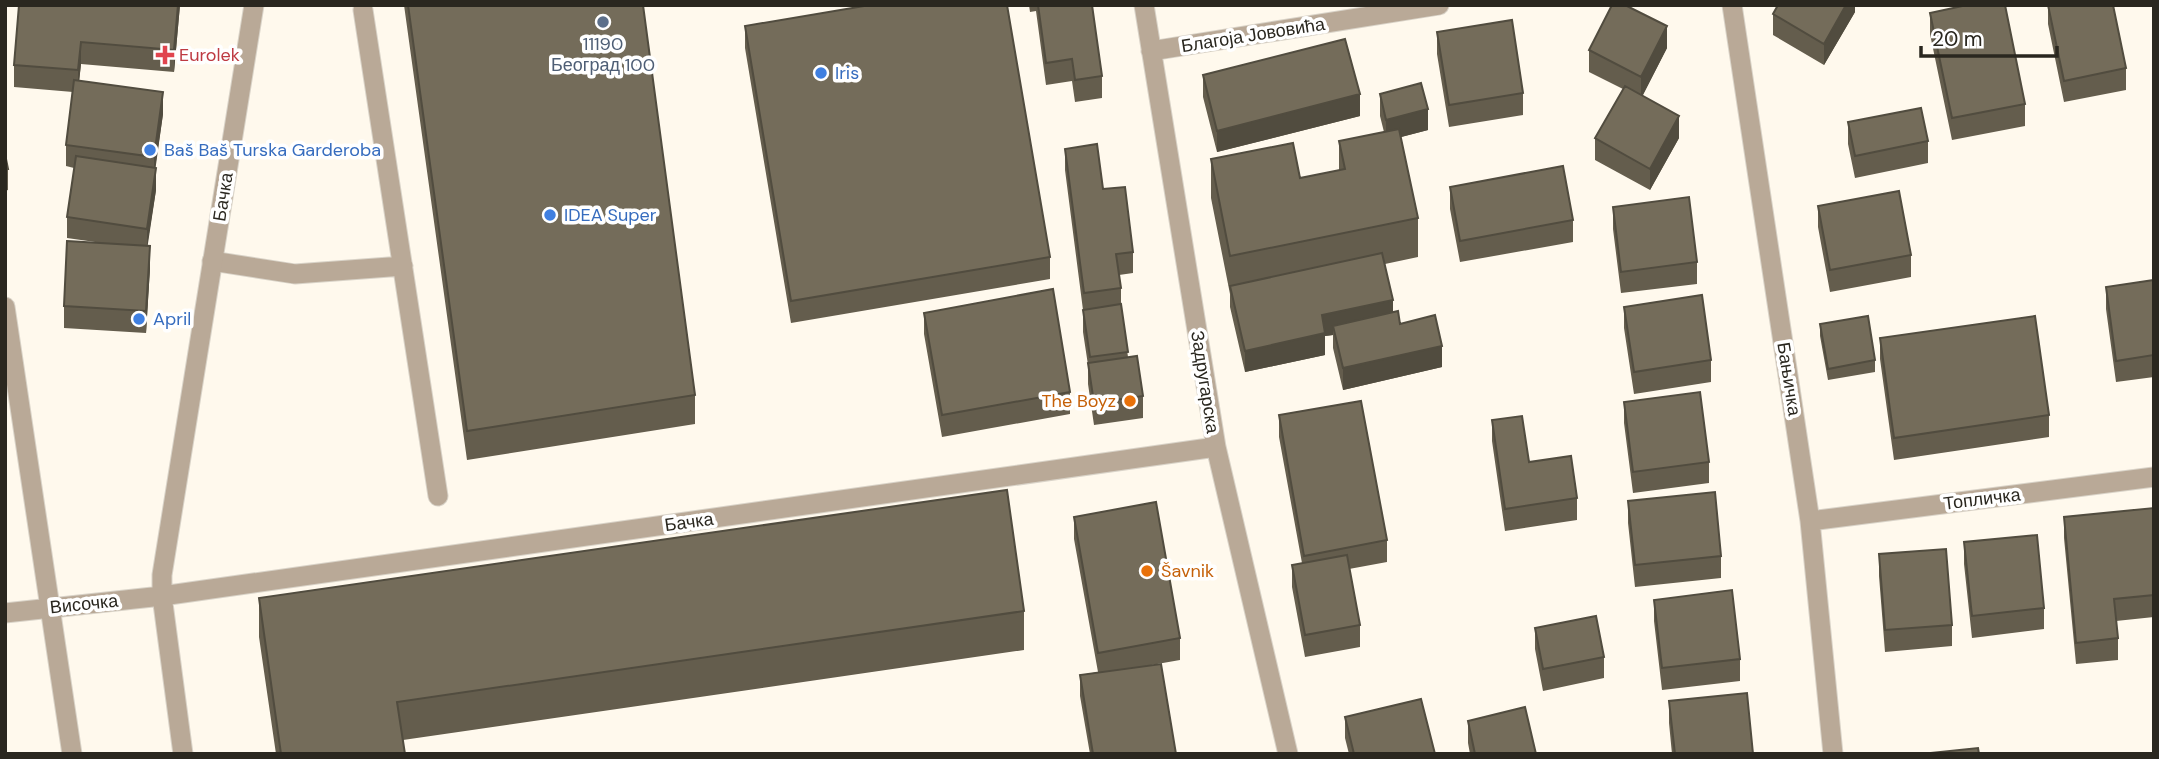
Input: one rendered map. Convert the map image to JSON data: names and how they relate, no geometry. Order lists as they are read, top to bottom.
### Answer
{
  "streets": {
    "street": [
      "Благоја Јововића",
      "Бачка",
      "Бањичка",
      "Задругарска",
      "Топличка",
      "Височка"
    ]
  },
  "crossings": [
    ["Благоја Јововића", "Задругарска"],
    ["Бачка", "Задругарска"],
    ["Бачка", "Височка"],
    ["Бањичка", "Топличка"]
  ],
  "places": {
    "other": [
      "11190 Београд 100",
      "Iris",
      "Baš Baš Turska Garderoba",
      "IDEA Super",
      "April",
      "The Boyz",
      "Šavnik"
    ],
    "health": ["Eurolek"]
  },
  "scale_bar": "20 m"
}
